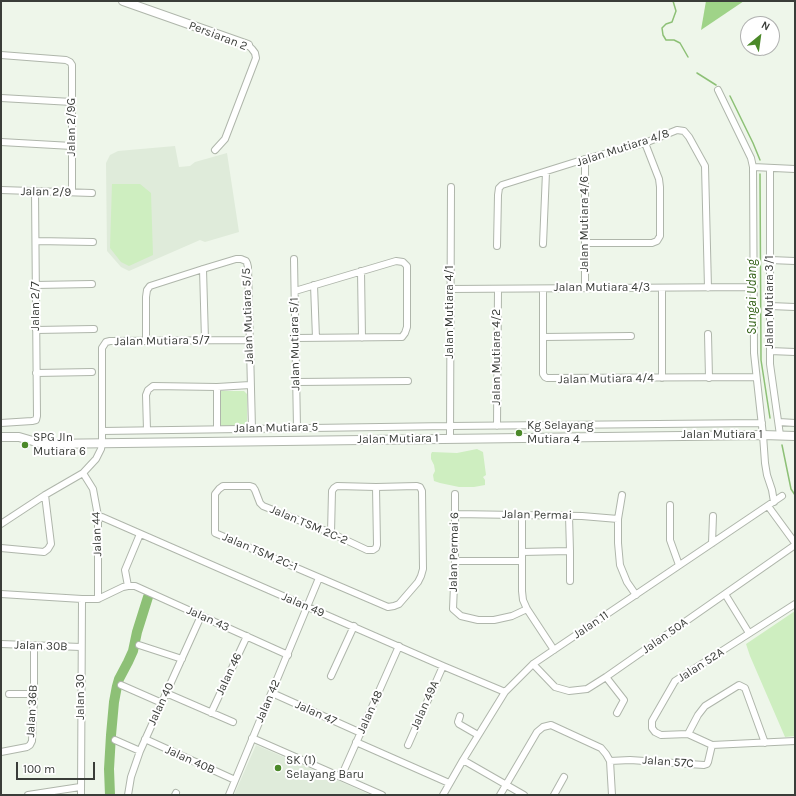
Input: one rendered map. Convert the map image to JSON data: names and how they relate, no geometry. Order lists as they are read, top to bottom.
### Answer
{
  "streets": {
    "street": [
      "Persiaran 2",
      "Jalan 2/9G",
      "Jalan Mutiara 4/8",
      "Jalan 2/9",
      "Jalan Mutiara 4/6",
      "Jalan Mutiara 4/3",
      "Jalan Mutiara 3/1",
      "Jalan 2/7",
      "Jalan Mutiara 4/1",
      "Jalan Mutiara 5/5",
      "Jalan Mutiara 5/7",
      "Jalan Mutiara 5/1",
      "Jalan Mutiara 4/2",
      "Jalan Mutiara 4/4",
      "Jalan Mutiara 5",
      "Jalan Mutiara 1",
      "Jalan Permai",
      "Jalan TSM 2C-2",
      "Jalan 44",
      "Jalan TSM 2C-1",
      "Jalan Permai 6",
      "Jalan 49",
      "Jalan 43",
      "Jalan 11",
      "Jalan 50A",
      "Jalan 30B",
      "Jalan 52A",
      "Jalan 46",
      "Jalan 30",
      "Jalan 42",
      "Jalan 40",
      "Jalan 49A",
      "Jalan 36B",
      "Jalan 48",
      "Jalan 47",
      "Jalan 40B",
      "Jalan 57C"
    ]
  },
  "crossings": [
    ["Jalan 2/9G", "Jalan 2/9"],
    ["Jalan Mutiara 4/8", "Jalan Mutiara 4/6"],
    ["Jalan Mutiara 4/8", "Jalan Mutiara 4/3"],
    ["Jalan 2/9", "Jalan 2/7"],
    ["Jalan Mutiara 4/6", "Jalan Mutiara 4/3"],
    ["Jalan Mutiara 4/3", "Jalan Mutiara 4/1"],
    ["Jalan Mutiara 4/3", "Jalan Mutiara 4/2"],
    ["Jalan Mutiara 4/3", "Jalan Mutiara 4/4"],
    ["Jalan Mutiara 3/1", "Jalan Mutiara 1"],
    ["Jalan Mutiara 4/1", "Jalan Mutiara 5"],
    ["Jalan Mutiara 4/1", "Jalan Mutiara 1"],
    ["Jalan Mutiara 5/5", "Jalan Mutiara 5/7"],
    ["Jalan Mutiara 5/5", "Jalan Mutiara 5"],
    ["Jalan Mutiara 5/7", "Jalan Mutiara 5"],
    ["Jalan Mutiara 5/7", "Jalan Mutiara 1"],
    ["Jalan Mutiara 5/1", "Jalan Mutiara 5"],
    ["Jalan Mutiara 4/2", "Jalan Mutiara 5"],
    ["Jalan Permai", "Jalan Permai 6"],
    ["Jalan TSM 2C-2", "Jalan TSM 2C-1"],
    ["Jalan 49", "Jalan 11"],
    ["Jalan 49", "Jalan 42"],
    ["Jalan 49", "Jalan 49A"],
    ["Jalan 49", "Jalan 48"],
    ["Jalan 43", "Jalan 46"],
    ["Jalan 43", "Jalan 42"],
    ["Jalan 43", "Jalan 40"],
    ["Jalan 11", "Jalan 50A"],
    ["Jalan 30B", "Jalan 30"],
    ["Jalan 30B", "Jalan 36B"],
    ["Jalan 52A", "Jalan 57C"],
    ["Jalan 42", "Jalan 47"],
    ["Jalan 42", "Jalan 40B"],
    ["Jalan 40", "Jalan 40B"],
    ["Jalan 48", "Jalan 47"]
  ],
  "water": ["Sungai Udang"],
  "places": ["Kg Selayang Mutiara 4", "SPG Jln Mutiara 6", "SK (1) Selayang Baru"],
  "scale_bar": "100 m",
  "north": "top right"
}
